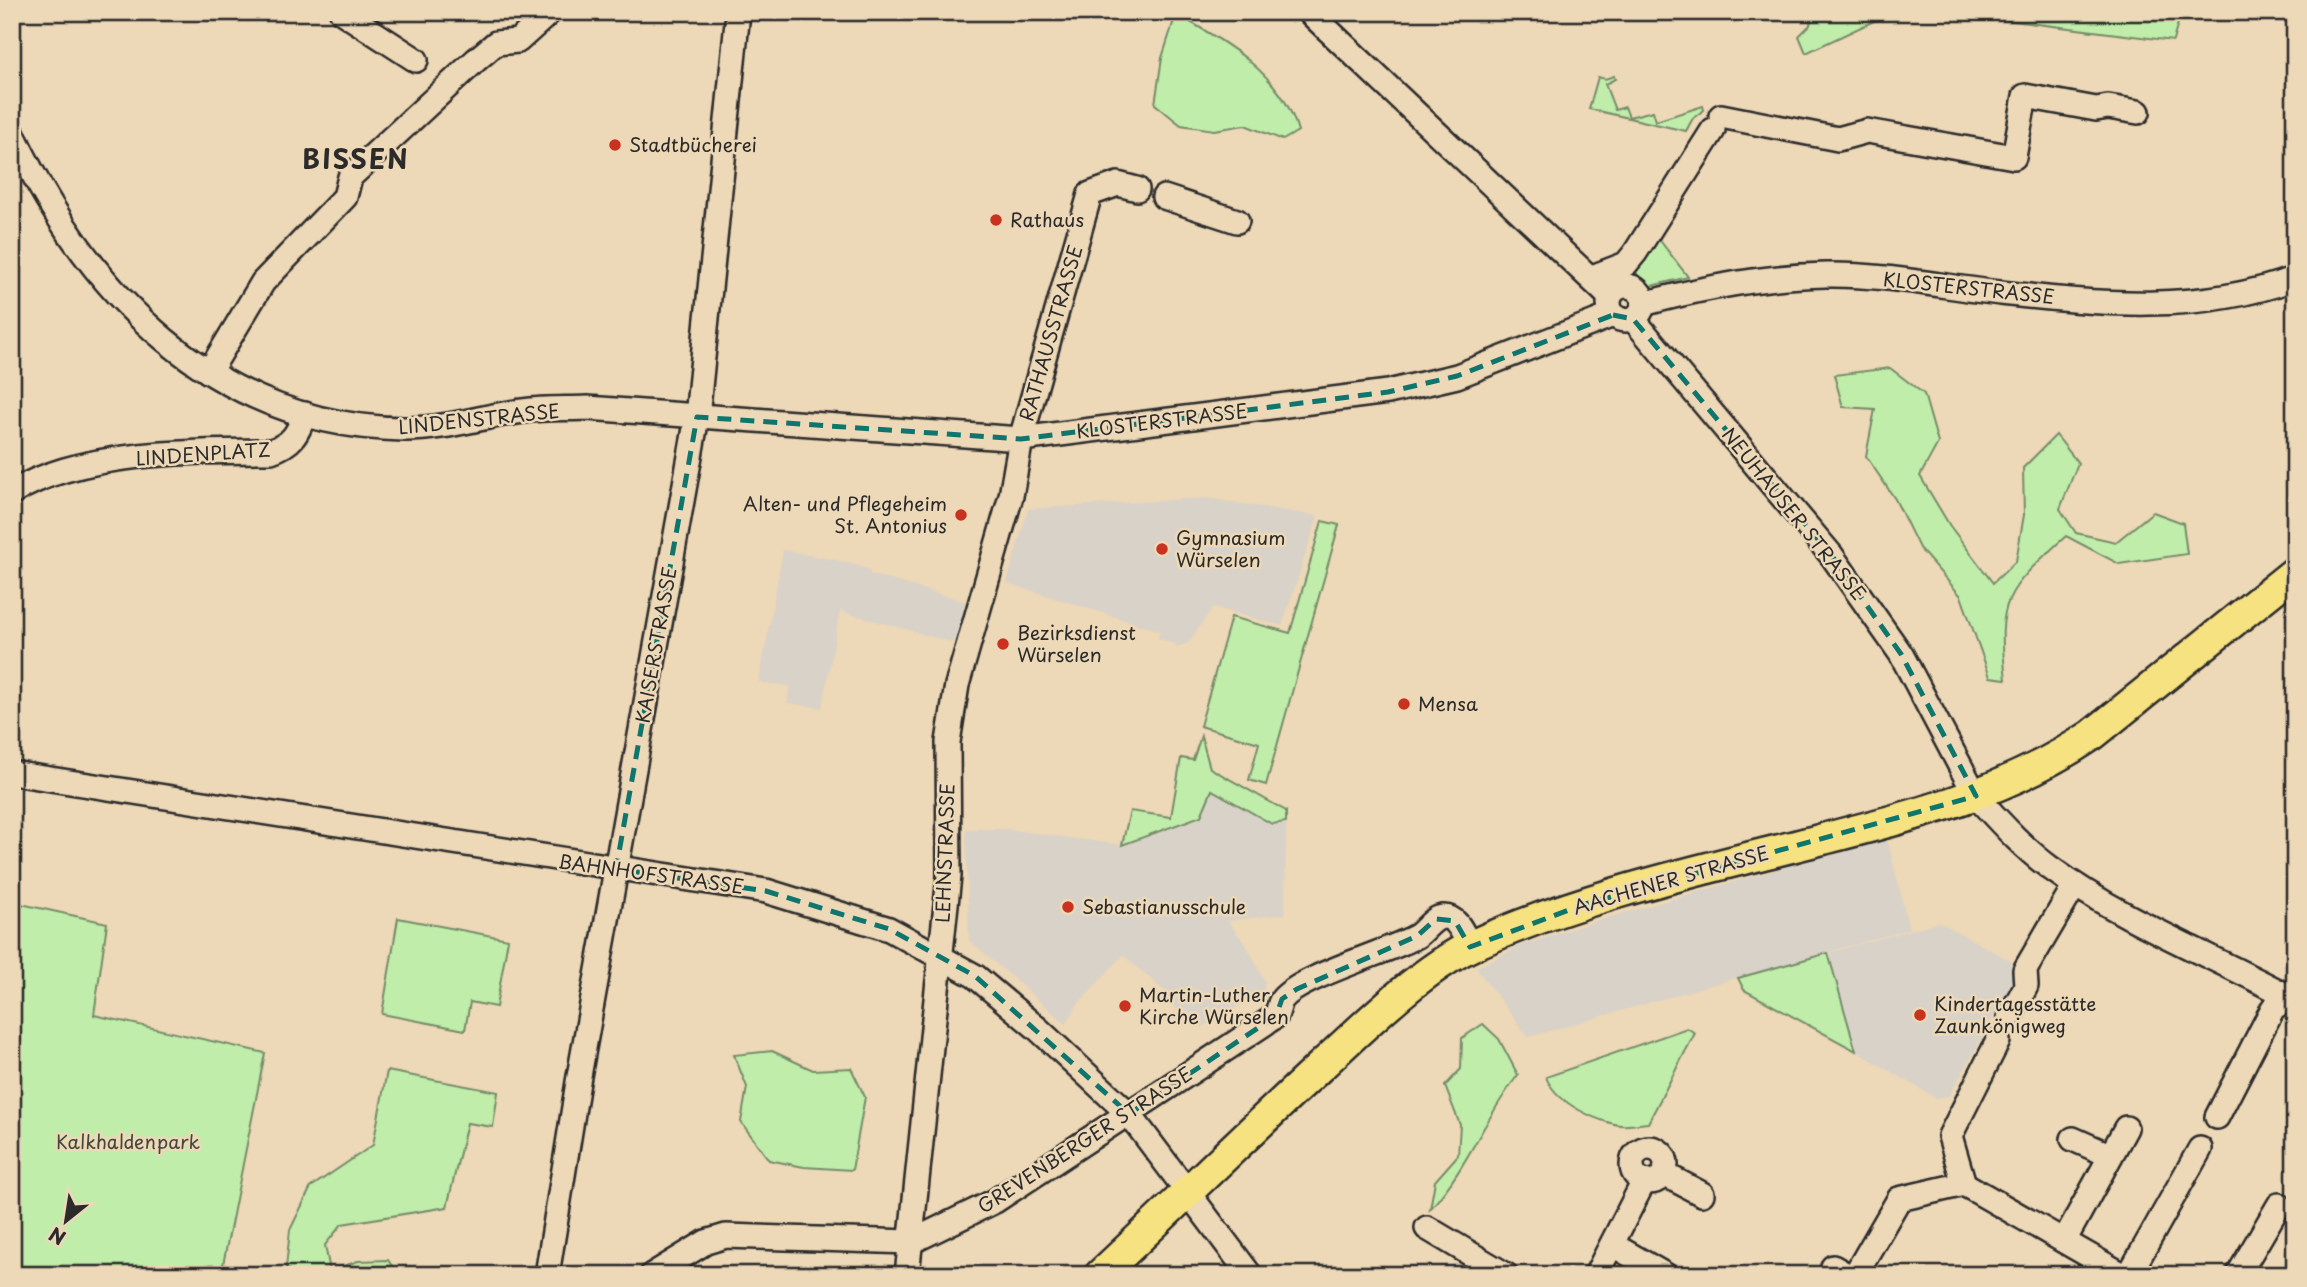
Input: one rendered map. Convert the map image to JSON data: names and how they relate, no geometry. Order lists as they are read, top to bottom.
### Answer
{
  "streets": {
    "main road": ["AACHENER STRASSE"],
    "street": [
      "KLOSTERSTRASSE",
      "RATHAUSSTRASSE",
      "LINDENSTRASSE",
      "LINDENPLATZ",
      "NEUHAUSER STRASSE",
      "KAISERSTRASSE",
      "LEHNSTRASSE",
      "BAHNHOFSTRASSE",
      "GREVENBERGER STRASSE"
    ]
  },
  "crossings": [
    ["KLOSTERSTRASSE", "RATHAUSSTRASSE"],
    ["KLOSTERSTRASSE", "LINDENSTRASSE"],
    ["KLOSTERSTRASSE", "NEUHAUSER STRASSE"],
    ["KLOSTERSTRASSE", "KAISERSTRASSE"],
    ["KLOSTERSTRASSE", "LEHNSTRASSE"],
    ["RATHAUSSTRASSE", "LEHNSTRASSE"],
    ["LINDENSTRASSE", "LINDENPLATZ"],
    ["LINDENSTRASSE", "KAISERSTRASSE"],
    ["NEUHAUSER STRASSE", "AACHENER STRASSE"],
    ["KAISERSTRASSE", "BAHNHOFSTRASSE"],
    ["LEHNSTRASSE", "BAHNHOFSTRASSE"],
    ["LEHNSTRASSE", "GREVENBERGER STRASSE"],
    ["BAHNHOFSTRASSE", "AACHENER STRASSE"],
    ["BAHNHOFSTRASSE", "GREVENBERGER STRASSE"],
    ["AACHENER STRASSE", "GREVENBERGER STRASSE"]
  ],
  "districts": ["BISSEN"],
  "parks": ["Kalkhaldenpark"],
  "places": [
    "Stadtbücherei",
    "Rathaus",
    "Alten- und Pflegeheim St. Antonius",
    "Gymnasium Würselen",
    "Bezirksdienst Würselen",
    "Mensa",
    "Sebastianusschule",
    "Martin-Luther Kirche Würselen",
    "Kindertagesstätte Zaunkönigweg"
  ],
  "north": "bottom left"
}
